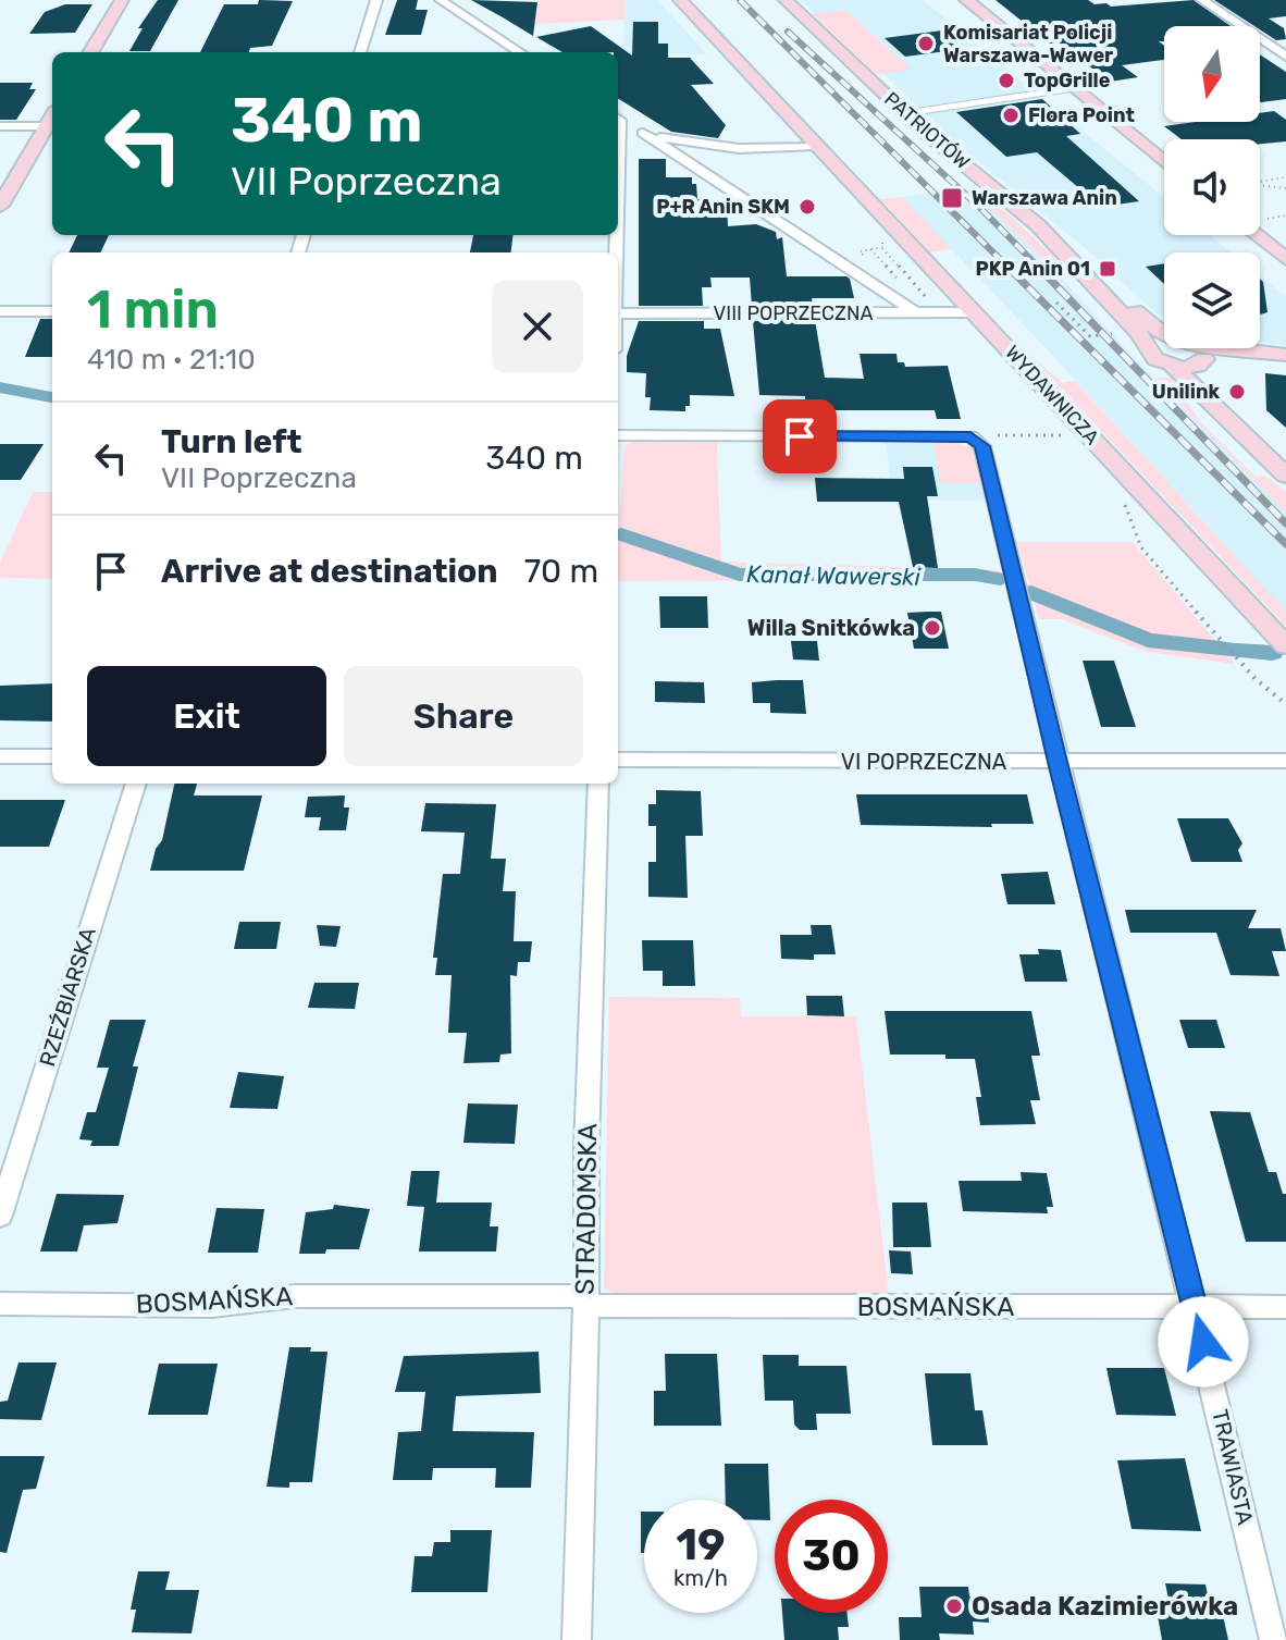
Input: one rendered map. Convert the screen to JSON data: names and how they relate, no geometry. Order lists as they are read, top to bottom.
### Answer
{
  "streets": {
    "main road": ["PATRIOTÓW", "WYDAWNICZA"],
    "street": [
      "VIII POPRZECZNA",
      "VI POPRZECZNA",
      "RZEŹBIARSKA",
      "STRADOMSKA",
      "BOSMAŃSKA",
      "TRAWIASTA"
    ]
  },
  "crossings": [
    ["VIII POPRZECZNA", "WYDAWNICZA"],
    ["VI POPRZECZNA", "TRAWIASTA"],
    ["STRADOMSKA", "BOSMAŃSKA"],
    ["BOSMAŃSKA", "TRAWIASTA"]
  ],
  "water": ["Kanał Wawerski"],
  "places": {
    "other": [
      "Komisariat Policji Warszawa-Wawer",
      "TopGrille",
      "Flora Point",
      "P+R Anin SKM",
      "Unilink",
      "Willa Snitkówka",
      "Osada Kazimierówka"
    ],
    "transit": ["Warszawa Anin", "PKP Anin 01"]
  },
  "north": "bottom",
  "page": {
    "turn": ["340 m", "VII Poprzeczna"],
    "heading": ["1 min", "410 m · 21:10"],
    "list": [
      {
        "name": "Turn left",
        "note": "VII Poprzeczna",
        "value": "340 m"
      },
      {
        "name": "Arrive at destination",
        "value": "70 m"
      }
    ],
    "buttons": ["Exit", "Share"],
    "speed": "19 km/h",
    "limit": "30"
  }
}
